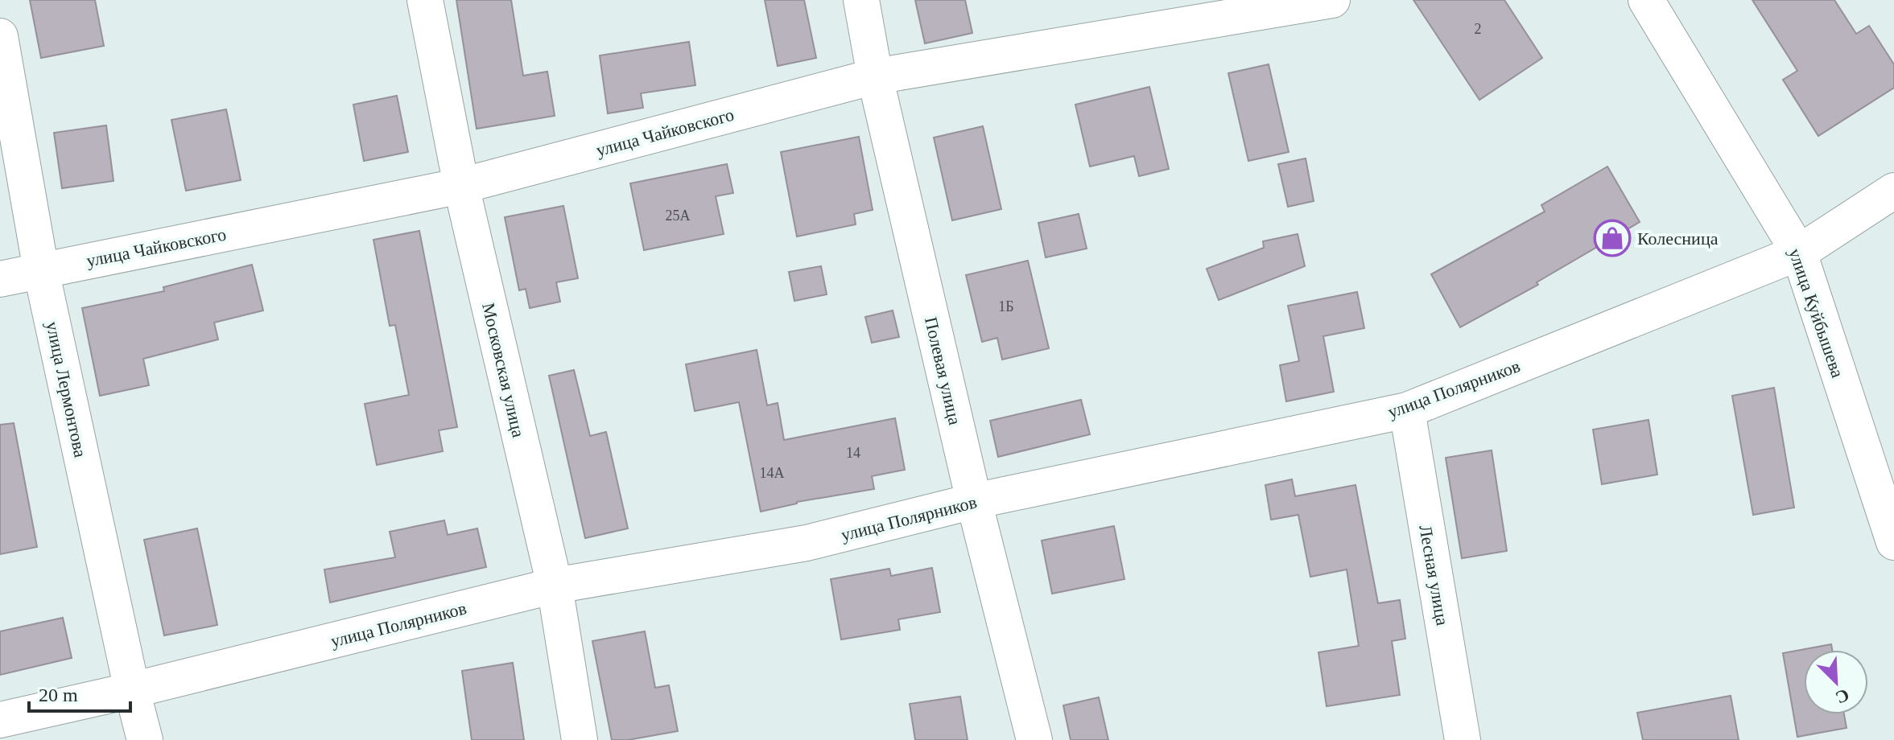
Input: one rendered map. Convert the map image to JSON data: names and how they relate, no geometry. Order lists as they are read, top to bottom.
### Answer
{
  "streets": {
    "street": [
      "улица Чайковского",
      "улица Куйбышева",
      "Московская улица",
      "Полевая улица",
      "улица Полярников",
      "улица Лермонтова",
      "Лесная улица"
    ]
  },
  "crossings": [
    ["улица Чайковского", "Московская улица"],
    ["улица Чайковского", "Полевая улица"],
    ["улица Чайковского", "улица Лермонтова"],
    ["улица Куйбышева", "улица Полярников"],
    ["Московская улица", "улица Полярников"],
    ["Полевая улица", "улица Полярников"],
    ["улица Полярников", "улица Лермонтова"],
    ["улица Полярников", "Лесная улица"]
  ],
  "places": {
    "shop": ["Колесница"]
  },
  "house_numbers": [
    "2",
    "25А",
    "1Б",
    "14",
    "14А"
  ],
  "scale_bar": "20 m",
  "north": "bottom right"
}
